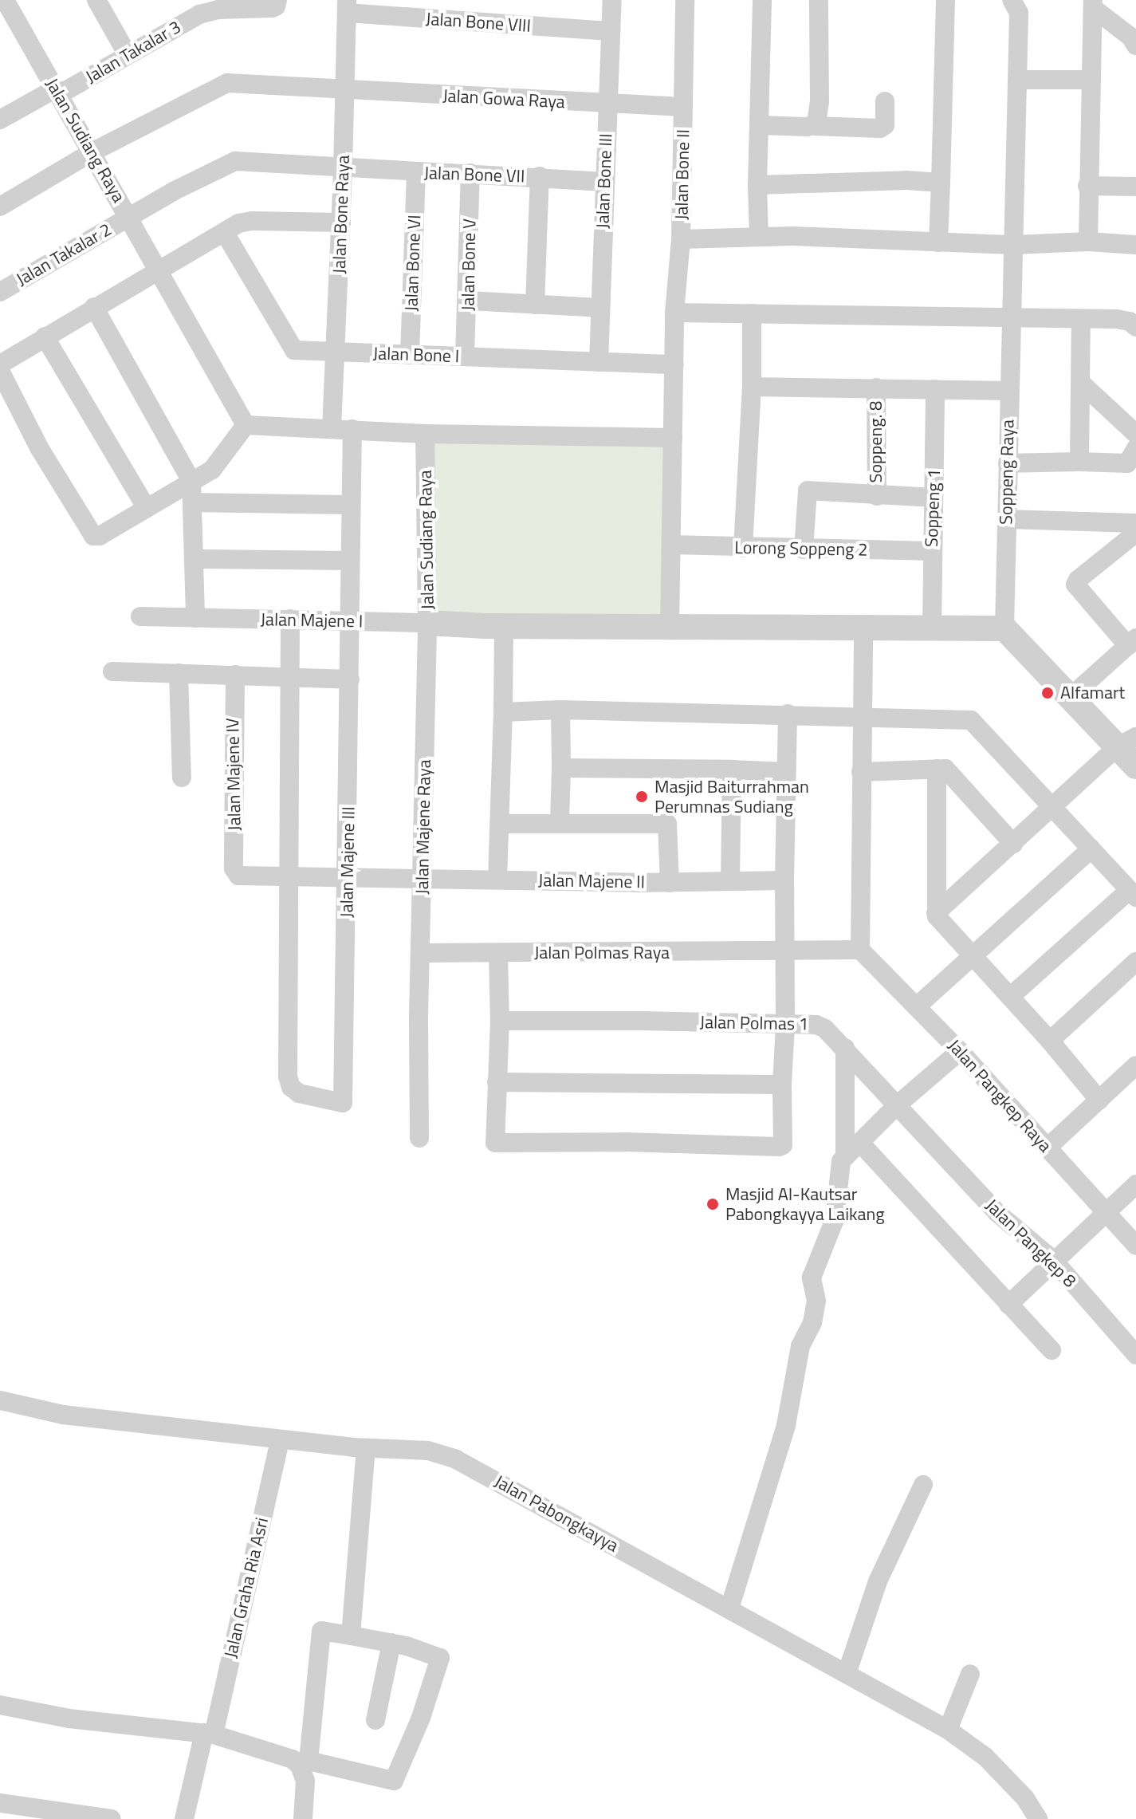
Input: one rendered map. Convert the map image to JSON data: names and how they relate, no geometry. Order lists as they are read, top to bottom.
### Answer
{
  "streets": {
    "street": [
      "Jalan Bone VIII",
      "Jalan Takalar 3",
      "Jalan Gowa Raya",
      "Jalan Sudiang Raya",
      "Jalan Bone VII",
      "Jalan Bone II",
      "Jalan Bone III",
      "Jalan Bone Raya",
      "Jalan Takalar 2",
      "Jalan Bone VI",
      "Jalan Bone V",
      "Jalan Bone I",
      "Soppeng. 8",
      "Soppeng Raya",
      "Soppeng 1",
      "Lorong Soppeng 2",
      "Jalan Majene I",
      "Jalan Majene IV",
      "Jalan Majene Raya",
      "Jalan Majene III",
      "Jalan Majene II",
      "Jalan Polmas Raya",
      "Jalan Polmas 1",
      "Jalan Pangkep Raya",
      "Jalan Pangkep 8",
      "Jalan Pabongkayya",
      "Jalan Graha Ria Asri"
    ]
  },
  "crossings": [
    ["Jalan Bone VIII", "Jalan Bone III"],
    ["Jalan Bone VIII", "Jalan Bone Raya"],
    ["Jalan Takalar 3", "Jalan Sudiang Raya"],
    ["Jalan Gowa Raya", "Jalan Sudiang Raya"],
    ["Jalan Gowa Raya", "Jalan Bone II"],
    ["Jalan Gowa Raya", "Jalan Bone III"],
    ["Jalan Gowa Raya", "Jalan Bone Raya"],
    ["Jalan Sudiang Raya", "Jalan Bone II"],
    ["Jalan Sudiang Raya", "Jalan Takalar 2"],
    ["Jalan Sudiang Raya", "Soppeng Raya"],
    ["Jalan Sudiang Raya", "Soppeng 1"],
    ["Jalan Sudiang Raya", "Jalan Majene I"],
    ["Jalan Sudiang Raya", "Jalan Majene Raya"],
    ["Jalan Bone VII", "Jalan Bone III"],
    ["Jalan Bone VII", "Jalan Bone Raya"],
    ["Jalan Bone VII", "Jalan Takalar 2"],
    ["Jalan Bone VII", "Jalan Bone VI"],
    ["Jalan Bone VII", "Jalan Bone V"],
    ["Jalan Bone II", "Jalan Bone I"],
    ["Jalan Bone II", "Lorong Soppeng 2"],
    ["Jalan Bone III", "Jalan Bone I"],
    ["Jalan Bone Raya", "Jalan Takalar 2"],
    ["Jalan Bone Raya", "Jalan Bone I"],
    ["Jalan Bone VI", "Jalan Bone I"],
    ["Jalan Bone V", "Jalan Bone I"],
    ["Soppeng 1", "Lorong Soppeng 2"],
    ["Jalan Majene I", "Jalan Majene Raya"],
    ["Jalan Majene I", "Jalan Majene III"],
    ["Jalan Majene IV", "Jalan Majene II"],
    ["Jalan Majene Raya", "Jalan Majene II"],
    ["Jalan Majene Raya", "Jalan Polmas Raya"],
    ["Jalan Majene III", "Jalan Majene II"],
    ["Jalan Polmas Raya", "Jalan Pangkep Raya"],
    ["Jalan Polmas 1", "Jalan Pangkep 8"],
    ["Jalan Pabongkayya", "Jalan Graha Ria Asri"]
  ],
  "places": ["Alfamart", "Masjid Baiturrahman Perumnas Sudiang", "Masjid Al-Kautsar Pabongkayya Laikang"]
}
